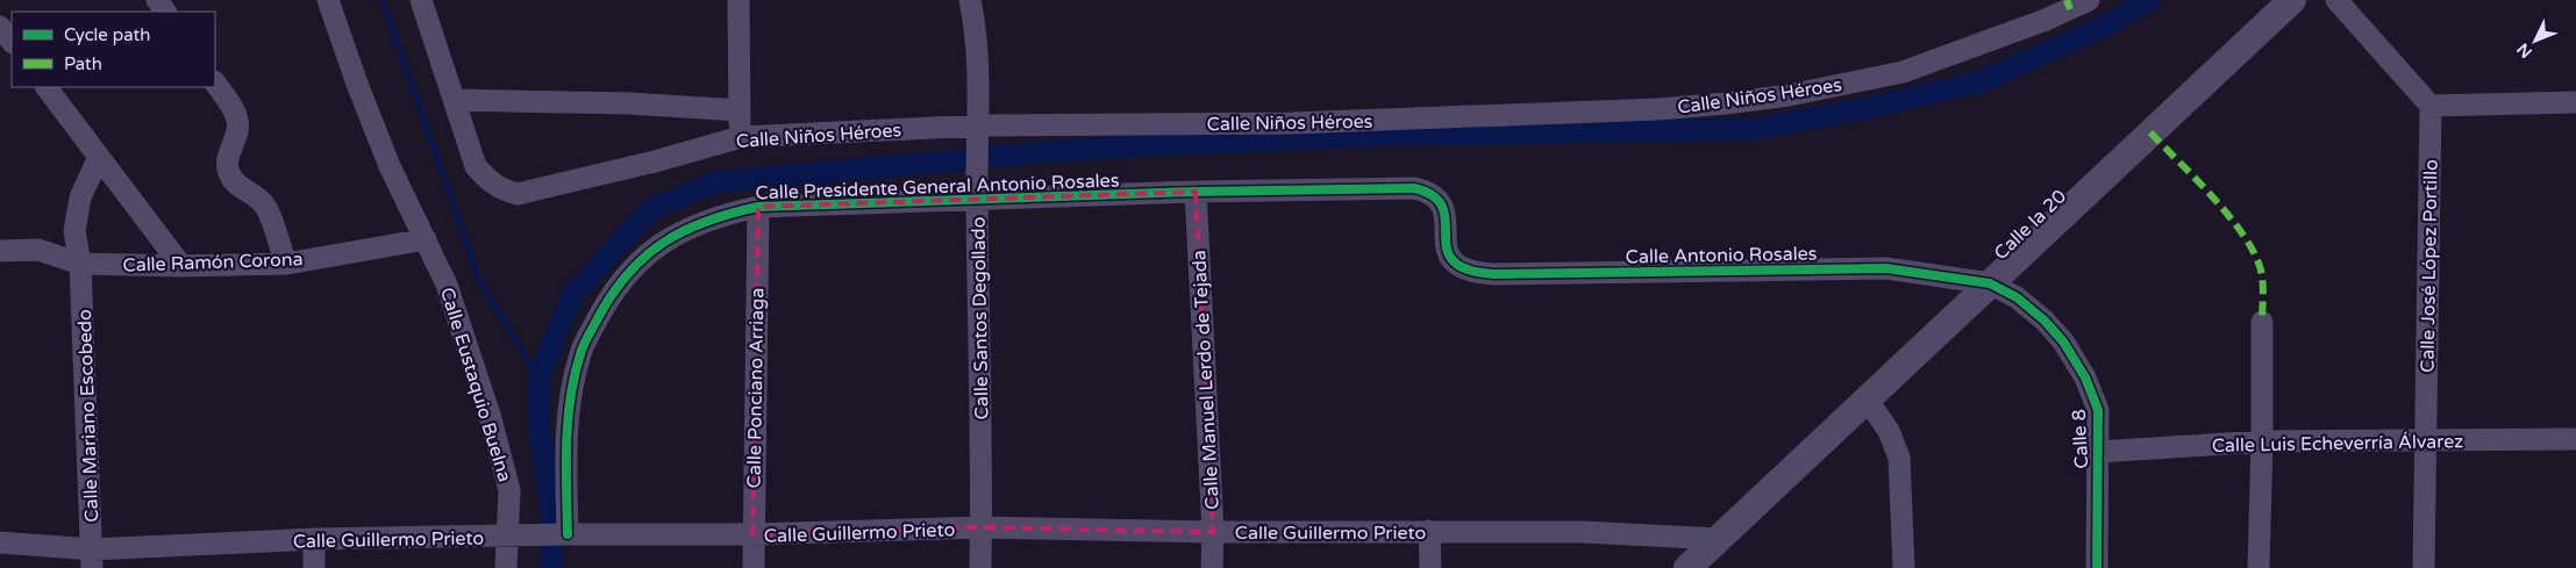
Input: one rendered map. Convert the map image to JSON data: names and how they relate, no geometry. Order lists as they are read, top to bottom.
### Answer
{
  "streets": {
    "street": [
      "Calle Niños Héroes",
      "Calle Presidente General Antonio Rosales",
      "Calle la 20",
      "Calle Antonio Rosales",
      "Calle Ramón Corona",
      "Calle José López Portillo",
      "Calle Santos Degollado",
      "Calle Manuel Lerdo de Tejada",
      "Calle Eustaquio Buelna",
      "Calle Ponciano Arriaga",
      "Calle Mariano Escobedo",
      "Calle 8",
      "Calle Luis Echeverría Álvarez",
      "Calle Guillermo Prieto"
    ]
  },
  "crossings": [
    ["Calle Niños Héroes", "Calle Santos Degollado"],
    ["Calle Presidente General Antonio Rosales", "Calle Antonio Rosales"],
    ["Calle Presidente General Antonio Rosales", "Calle Santos Degollado"],
    ["Calle Presidente General Antonio Rosales", "Calle Manuel Lerdo de Tejada"],
    ["Calle Presidente General Antonio Rosales", "Calle Ponciano Arriaga"],
    ["Calle Presidente General Antonio Rosales", "Calle Guillermo Prieto"],
    ["Calle la 20", "Calle Antonio Rosales"],
    ["Calle la 20", "Calle 8"],
    ["Calle la 20", "Calle Guillermo Prieto"],
    ["Calle Antonio Rosales", "Calle 8"],
    ["Calle Ramón Corona", "Calle Eustaquio Buelna"],
    ["Calle Ramón Corona", "Calle Mariano Escobedo"],
    ["Calle José López Portillo", "Calle Luis Echeverría Álvarez"],
    ["Calle Santos Degollado", "Calle Guillermo Prieto"],
    ["Calle Manuel Lerdo de Tejada", "Calle Guillermo Prieto"],
    ["Calle Eustaquio Buelna", "Calle Guillermo Prieto"],
    ["Calle Ponciano Arriaga", "Calle Guillermo Prieto"],
    ["Calle Mariano Escobedo", "Calle Guillermo Prieto"],
    ["Calle 8", "Calle Luis Echeverría Álvarez"]
  ],
  "legend": ["Cycle path", "Path"],
  "north": "bottom left"
}
